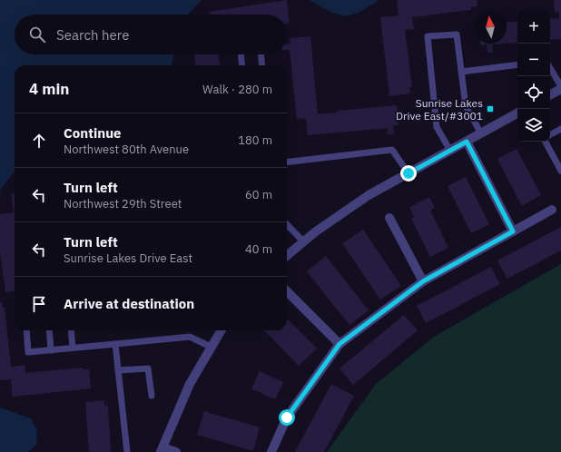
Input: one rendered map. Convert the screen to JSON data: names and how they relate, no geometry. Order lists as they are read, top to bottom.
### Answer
{
  "places": {
    "transit": ["Sunrise Lakes Drive East/#3001"]
  },
  "north": "top",
  "page": {
    "map_buttons": ["+", "−"],
    "search": "Search here",
    "heading": ["4 min", "Walk · 280 m"],
    "list": [
      ["Continue", "Northwest 80th Avenue", "180 m"],
      ["Turn left", "Northwest 29th Street", "60 m"],
      ["Turn left", "Sunrise Lakes Drive East", "40 m"],
      "Arrive at destination"
    ]
  }
}
